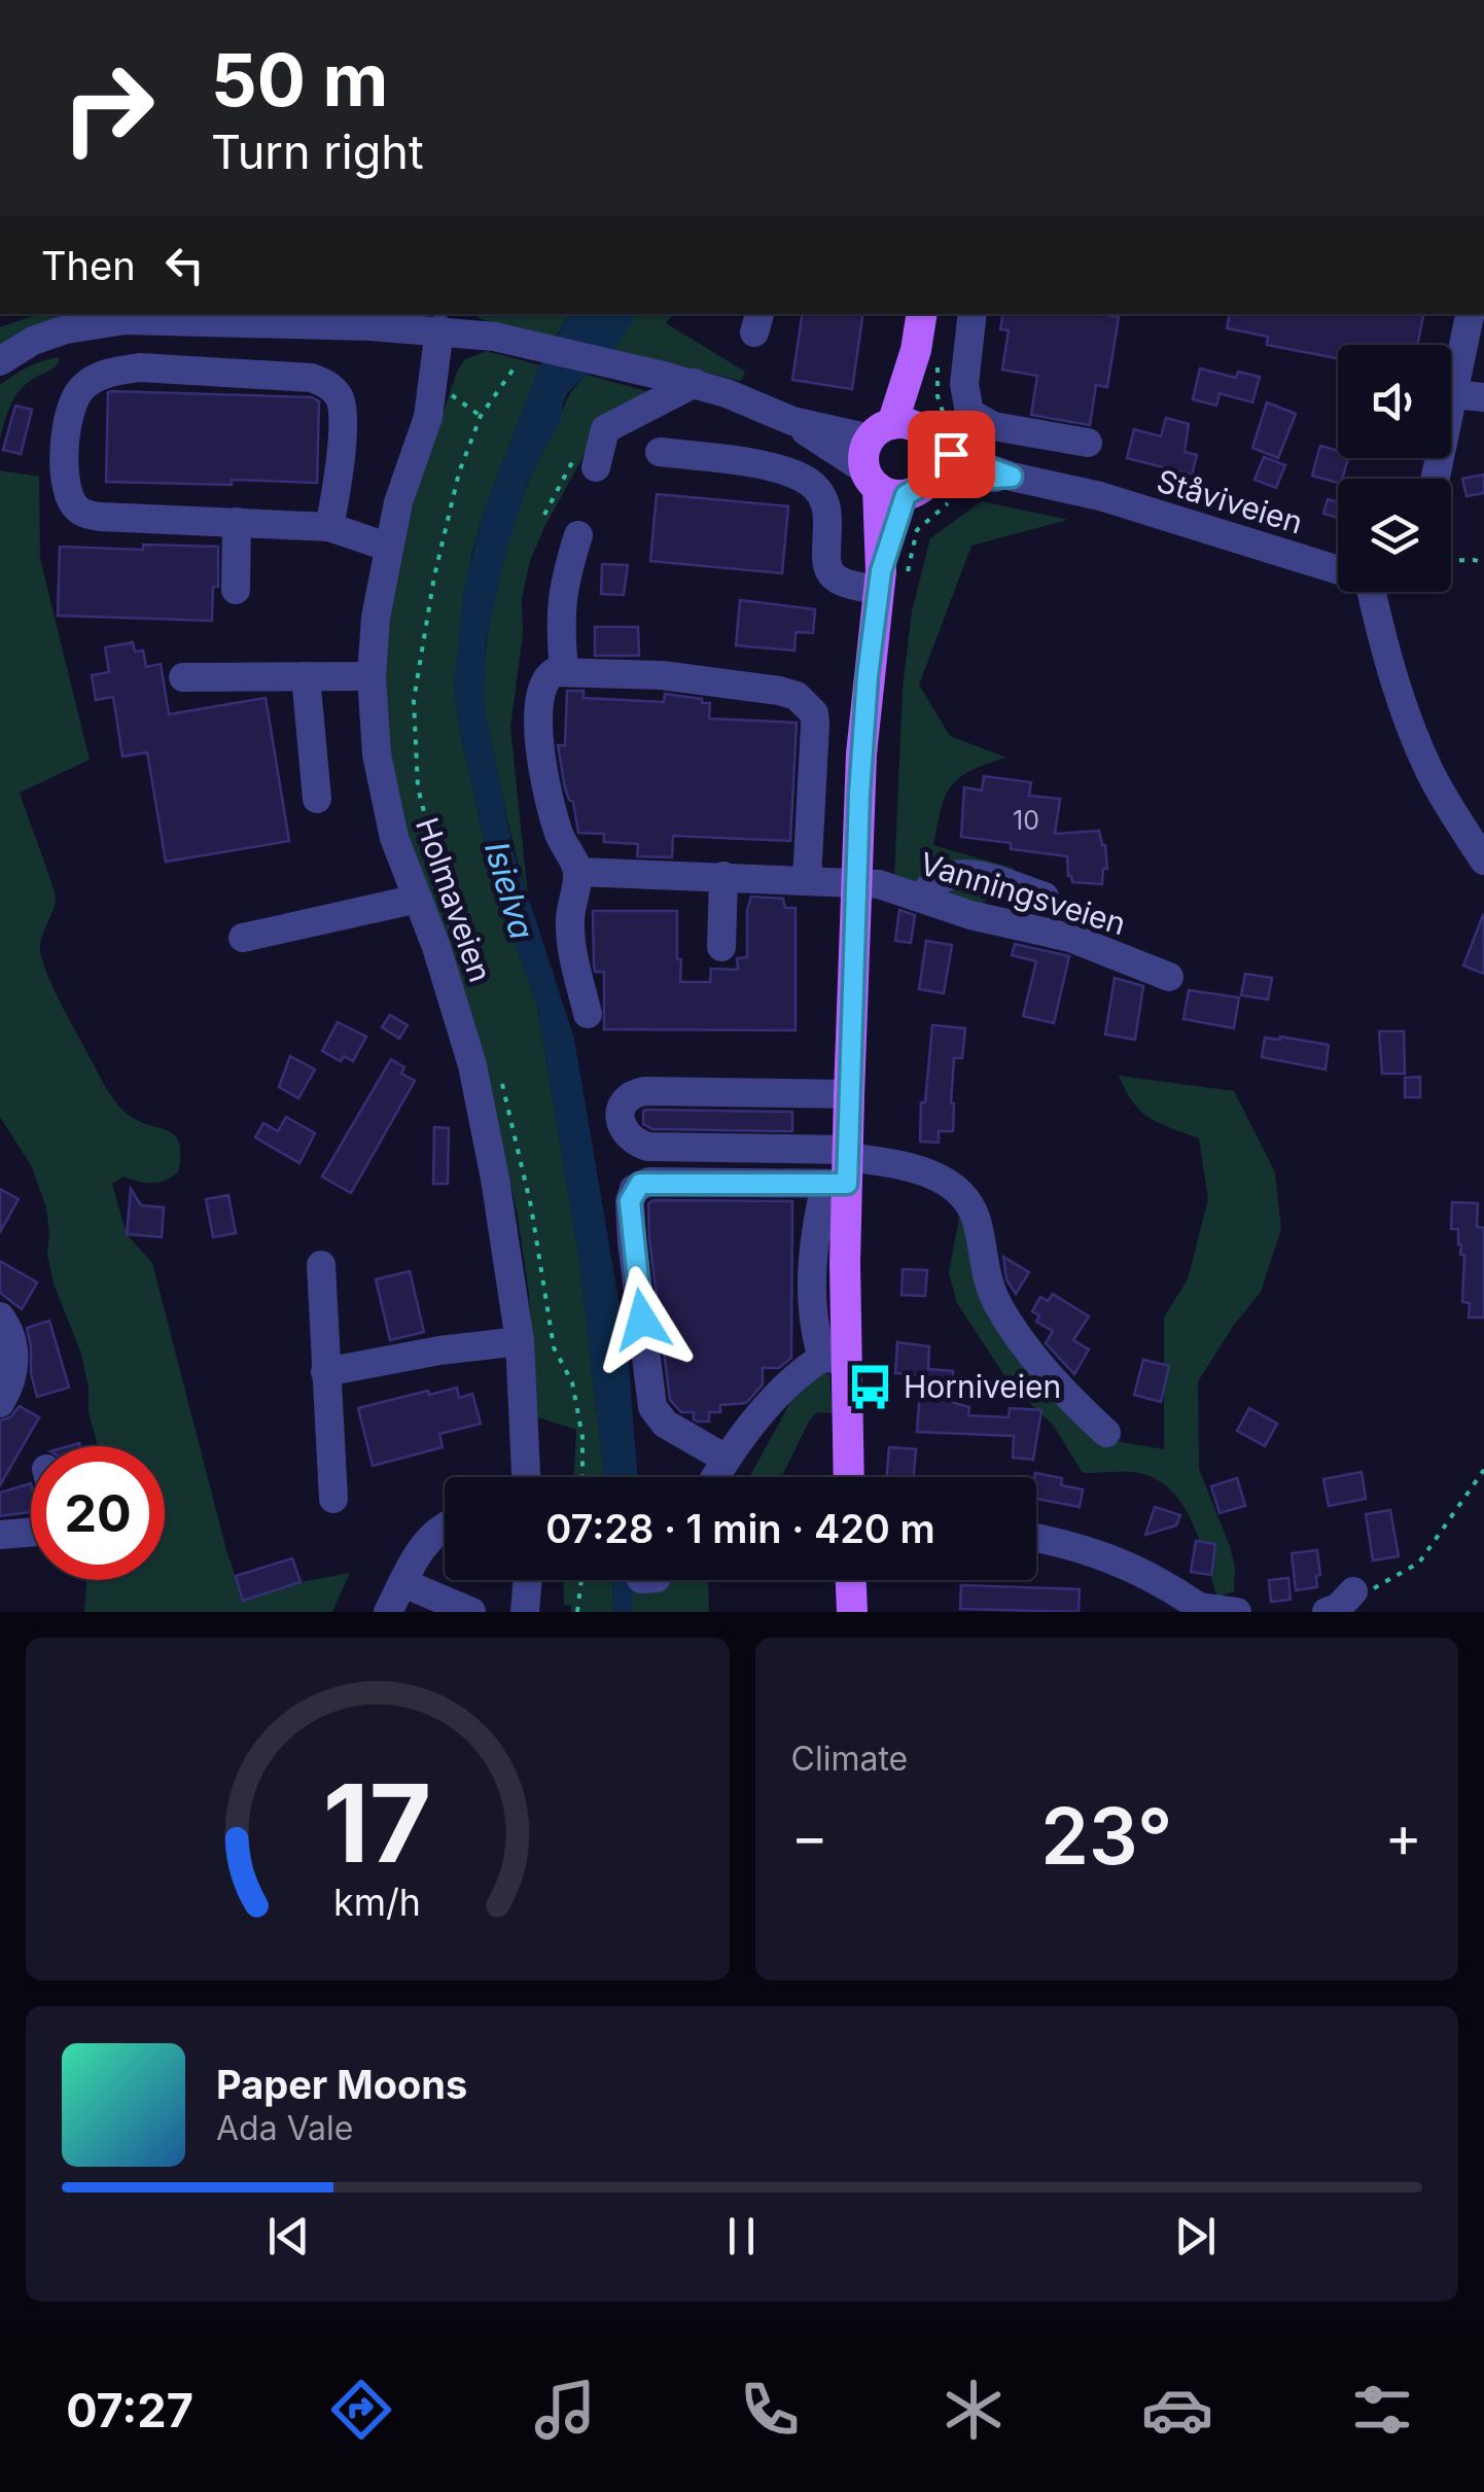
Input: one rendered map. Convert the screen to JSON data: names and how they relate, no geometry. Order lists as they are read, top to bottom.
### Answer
{
  "streets": {
    "street": ["Ståviveien", "Vanningsveien", "Holmaveien"]
  },
  "crossings": [
    ["Ståviveien", "Holmaveien"]
  ],
  "water": ["Isielva"],
  "places": {
    "bus stop": ["Horniveien"]
  },
  "house_numbers": ["10"],
  "page": {
    "turn": ["50 m", "Turn right"],
    "then": "Then",
    "limit": "20",
    "trip": "07:28 · 1 min · 420 m",
    "tile": "Climate",
    "heat": ["−", "23°", "+"],
    "song": ["Paper Moons", "Ada Vale"],
    "tabs": "07:27",
    "gauge": ["17", "km/h"]
  }
}
